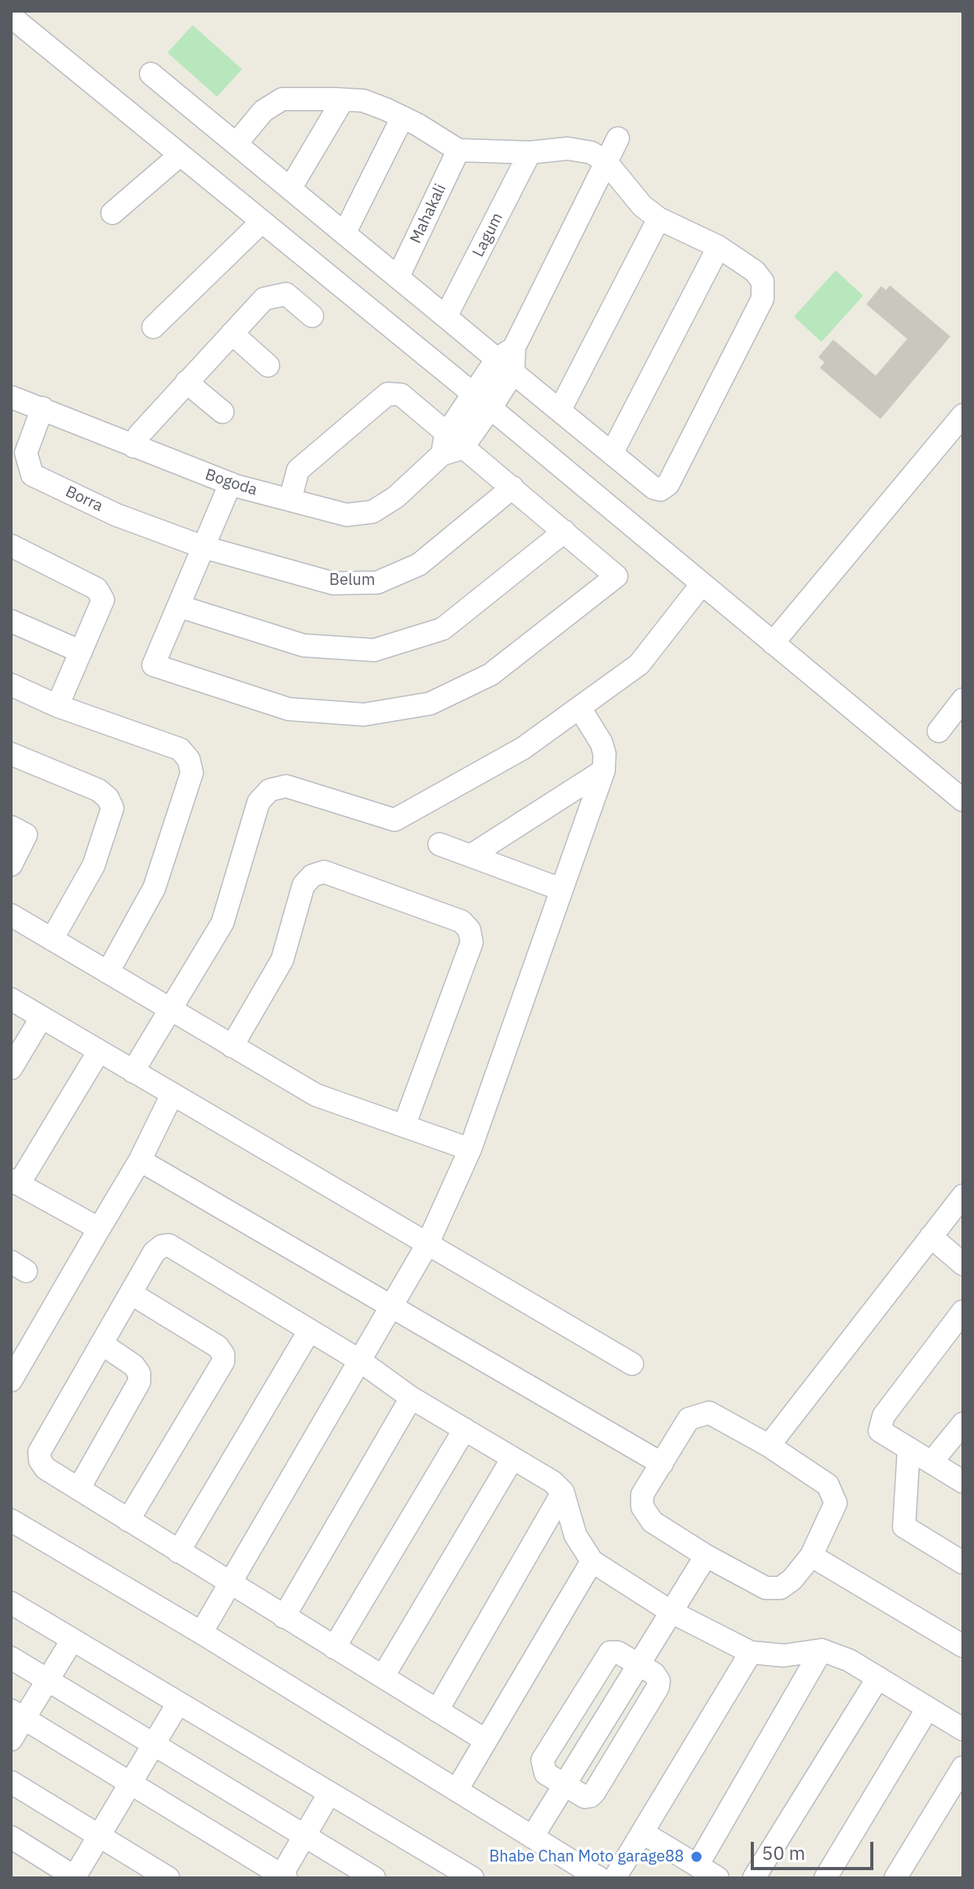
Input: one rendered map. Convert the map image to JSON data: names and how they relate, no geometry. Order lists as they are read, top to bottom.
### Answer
{
  "streets": {
    "street": [
      "Mahakali",
      "Lagum",
      "Bogoda",
      "Borra",
      "Belum"
    ]
  },
  "crossings": [
    ["Bogoda", "Borra"],
    ["Borra", "Belum"]
  ],
  "places": ["Bhabe Chan Moto garage88"],
  "scale_bar": "50 m"
}
